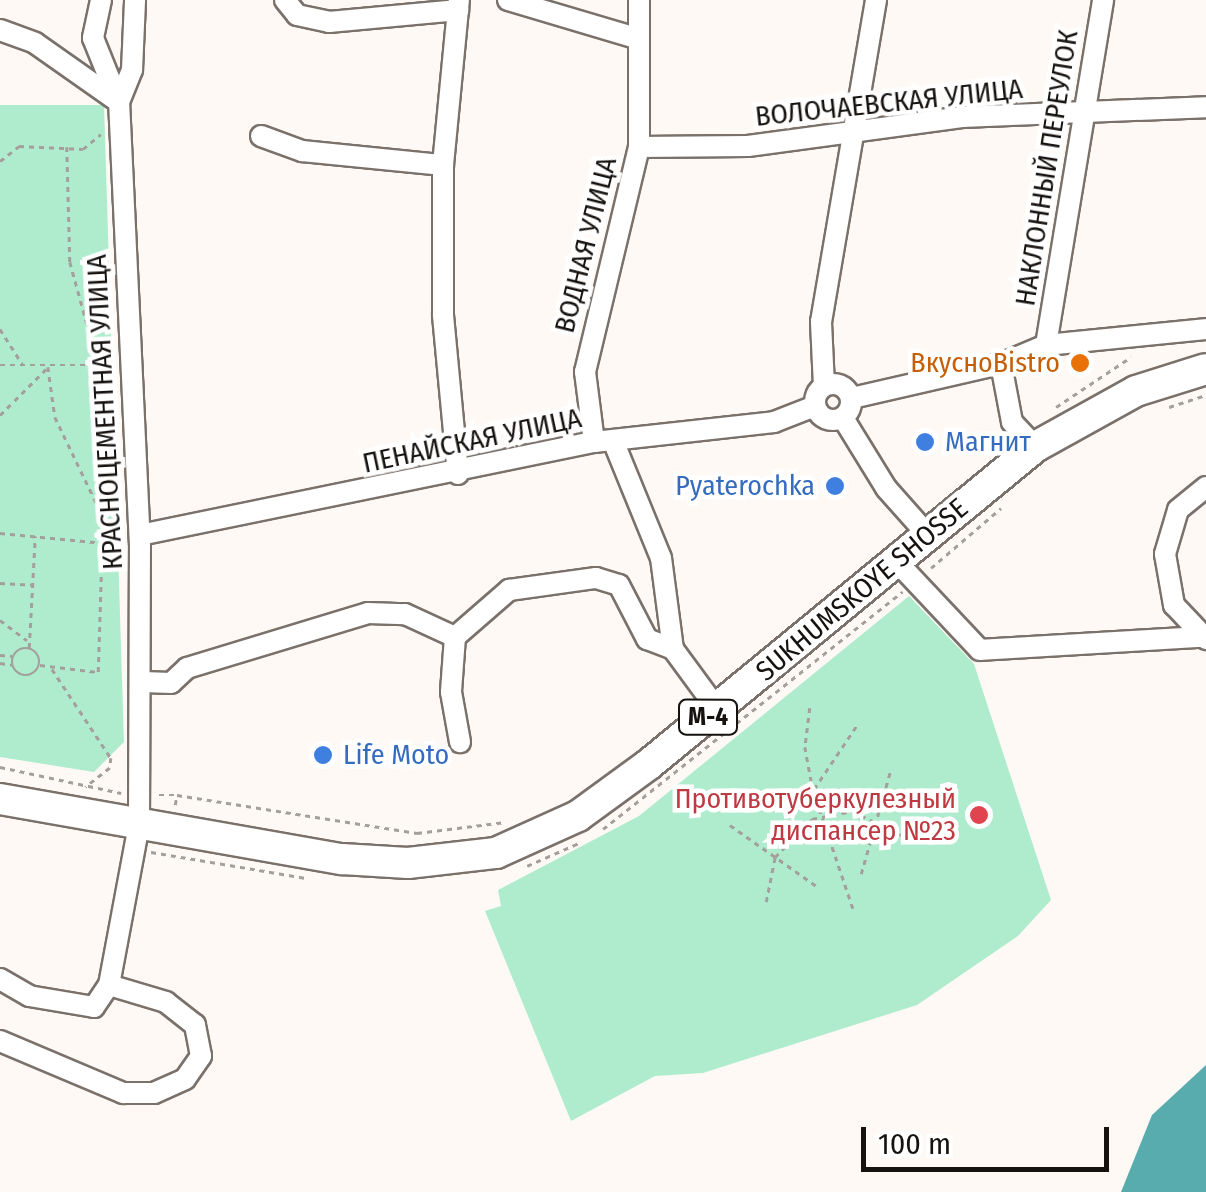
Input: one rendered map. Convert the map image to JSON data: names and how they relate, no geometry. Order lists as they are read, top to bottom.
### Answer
{
  "streets": {
    "highway": ["SUKHUMSKOYE SHOSSE", "М-4"],
    "street": [
      "ВОЛОЧАЕВСКАЯ УЛИЦА",
      "НАКЛОННЫЙ ПЕРЕУЛОК",
      "ВОДНАЯ УЛИЦА",
      "КРАСНОЦЕМЕНТНАЯ УЛИЦА",
      "ПЕНАЙСКАЯ УЛИЦА"
    ]
  },
  "crossings": [
    ["ВОЛОЧАЕВСКАЯ УЛИЦА", "НАКЛОННЫЙ ПЕРЕУЛОК"],
    ["ВОЛОЧАЕВСКАЯ УЛИЦА", "ВОДНАЯ УЛИЦА"],
    ["ВОДНАЯ УЛИЦА", "ПЕНАЙСКАЯ УЛИЦА"],
    ["КРАСНОЦЕМЕНТНАЯ УЛИЦА", "ПЕНАЙСКАЯ УЛИЦА"],
    ["КРАСНОЦЕМЕНТНАЯ УЛИЦА", "SUKHUMSKOYE SHOSSE"],
    ["КРАСНОЦЕМЕНТНАЯ УЛИЦА", "М-4"],
    ["SUKHUMSKOYE SHOSSE", "М-4"]
  ],
  "places": [
    "ВкусноBistro",
    "Магнит",
    "Pyaterochka",
    "Life Moto",
    "Противотуберкулезный диспансер №23"
  ],
  "scale_bar": "100 m"
}
